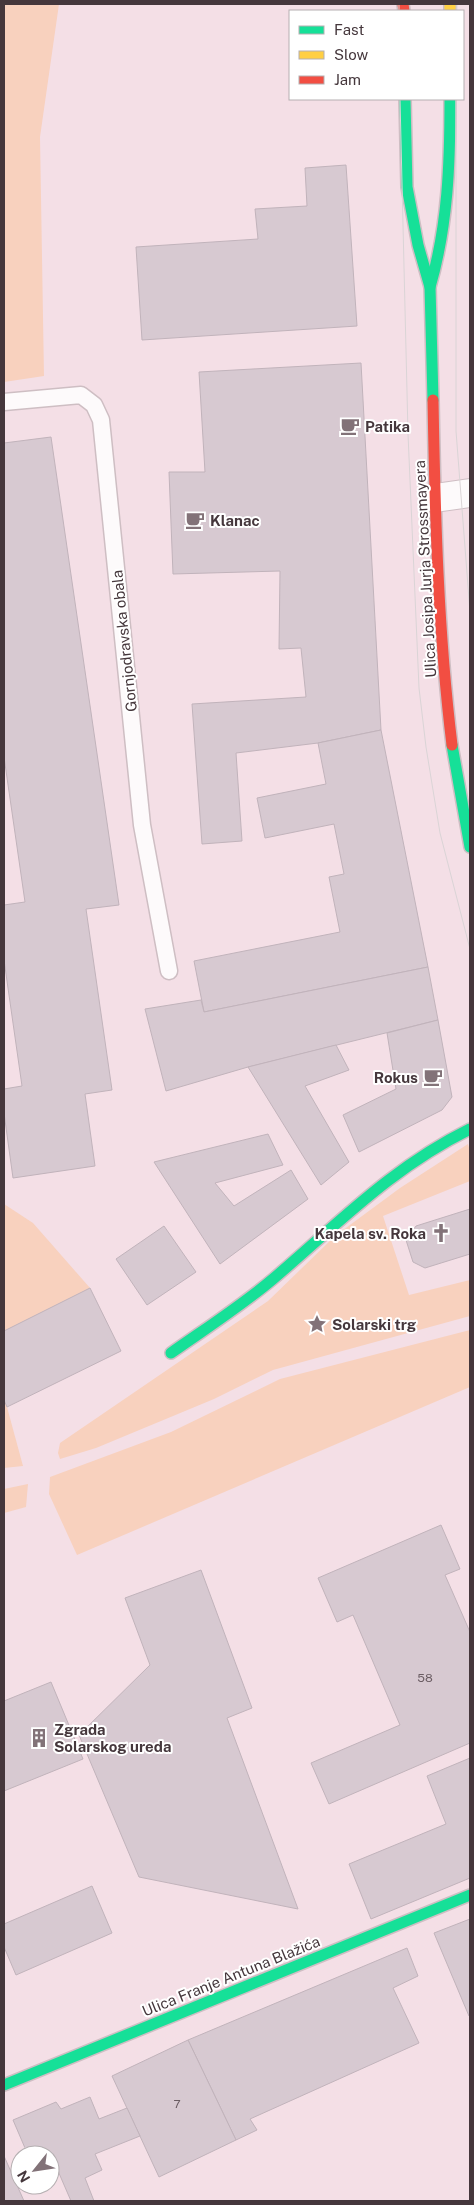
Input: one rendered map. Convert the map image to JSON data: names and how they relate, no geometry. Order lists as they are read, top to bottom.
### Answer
{
  "streets": {
    "main road": ["Ulica Josipa Jurja Strossmayera", "Ulica Franje Antuna Blažića"],
    "lane": ["Gornjodravska obala"]
  },
  "places": {
    "cafe": ["Patika", "Klanac", "Rokus"],
    "church": ["Kapela sv. Roka"],
    "place": ["Solarski trg"],
    "building": ["Zgrada Solarskog ureda"]
  },
  "house_numbers": ["58", "7"],
  "legend": ["Fast", "Slow", "Jam"],
  "north": "bottom left"
}
